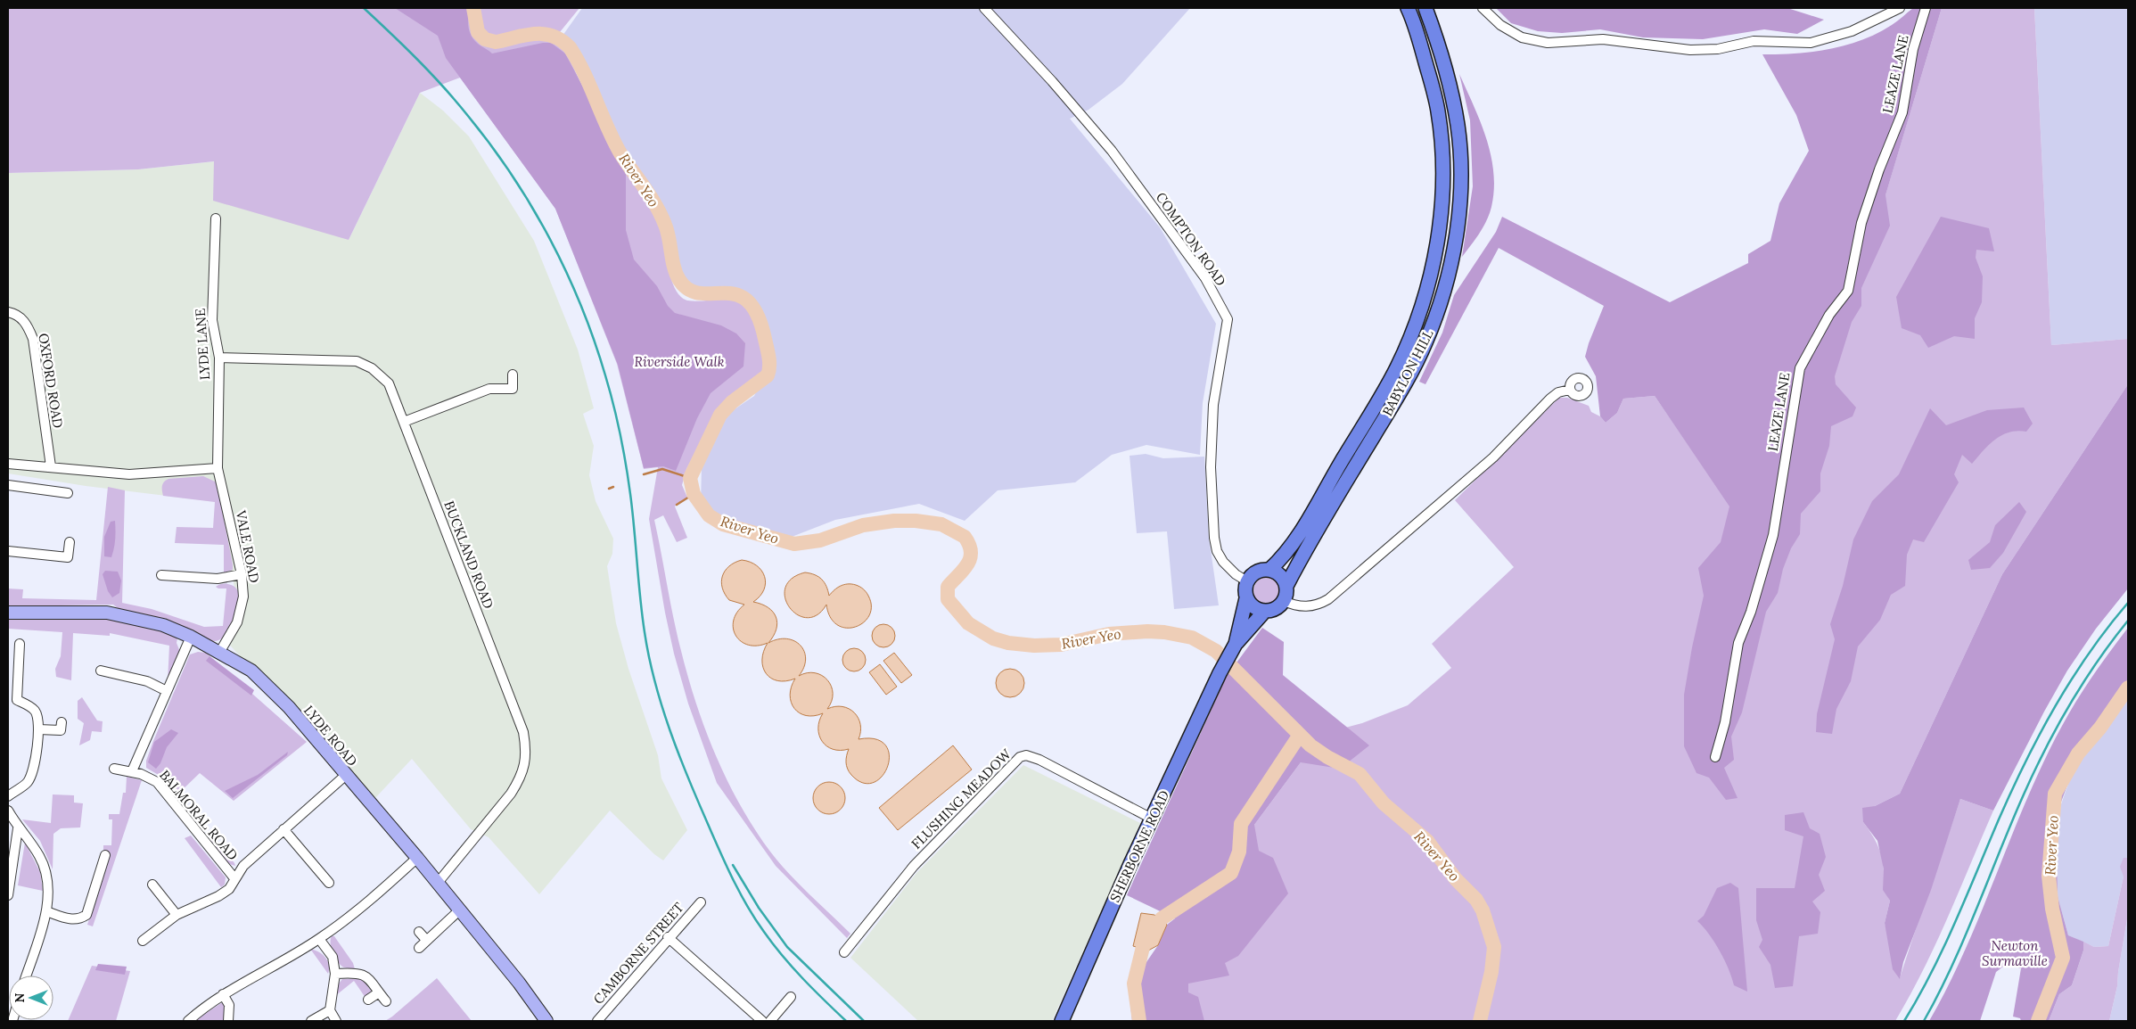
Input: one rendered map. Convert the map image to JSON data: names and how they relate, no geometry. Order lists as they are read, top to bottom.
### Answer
{
  "streets": {
    "main road": ["BABYLON HILL", "SHERBORNE ROAD"],
    "street": [
      "LEAZE LANE",
      "COMPTON ROAD",
      "LYDE LANE",
      "OXFORD ROAD",
      "VALE ROAD",
      "BUCKLAND ROAD",
      "LYDE ROAD",
      "FLUSHING MEADOW",
      "BALMORAL ROAD",
      "CAMBORNE STREET"
    ]
  },
  "crossings": [
    ["COMPTON ROAD", "BABYLON HILL"],
    ["LYDE LANE", "VALE ROAD"],
    ["LYDE LANE", "BUCKLAND ROAD"],
    ["VALE ROAD", "LYDE ROAD"],
    ["BUCKLAND ROAD", "LYDE ROAD"],
    ["FLUSHING MEADOW", "SHERBORNE ROAD"]
  ],
  "water": ["River Yeo"],
  "parks": ["Riverside Walk", "Newton Surmaville"],
  "north": "left"
}
